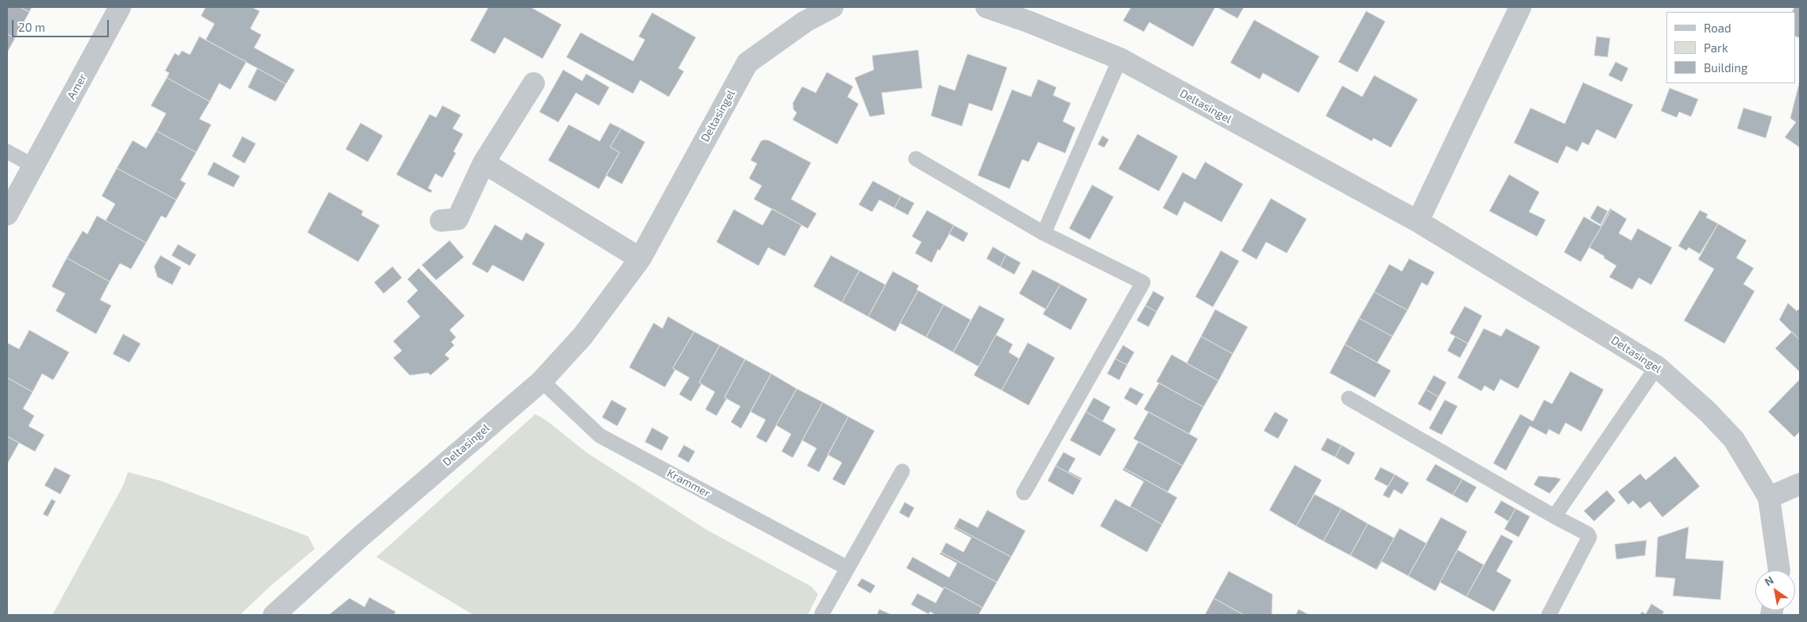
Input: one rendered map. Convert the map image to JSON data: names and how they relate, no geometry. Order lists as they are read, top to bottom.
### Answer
{
  "streets": {
    "street": ["Amer", "Deltasingel"],
    "lane": ["Krammer"]
  },
  "crossings": [
    ["Deltasingel", "Krammer"]
  ],
  "legend": ["Road", "Park", "Building"],
  "scale_bar": "20 m",
  "north": "top left"
}
